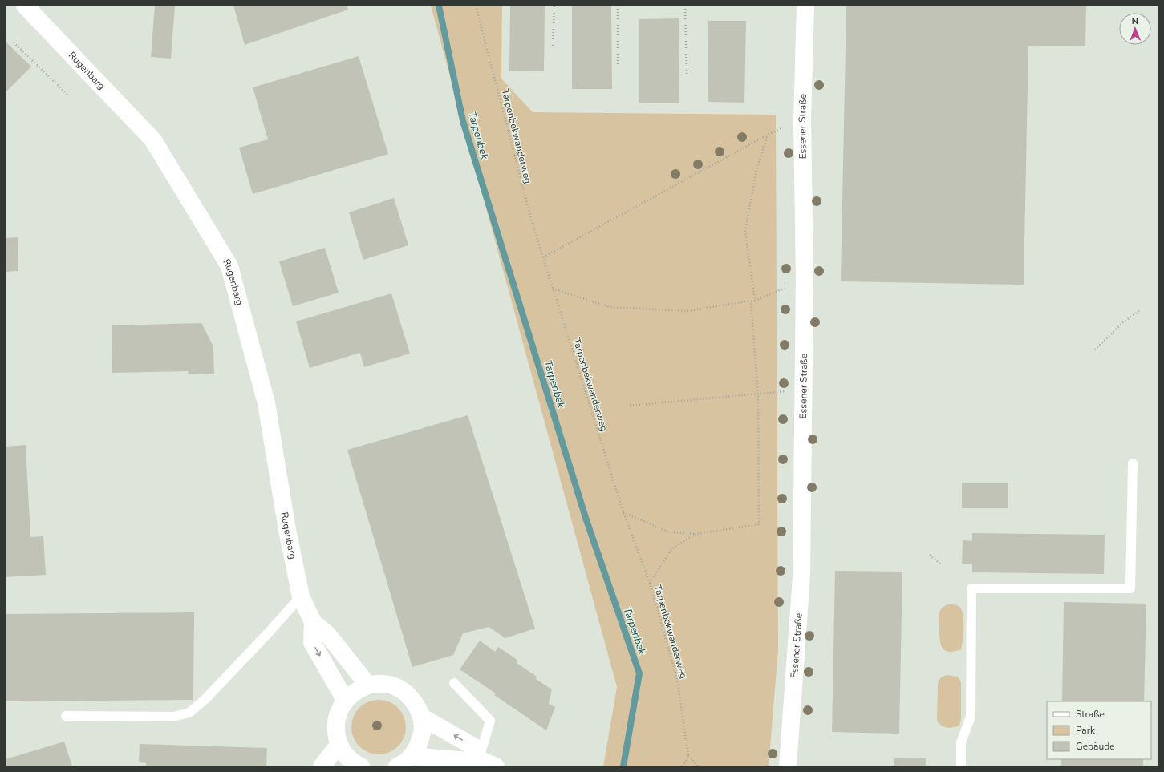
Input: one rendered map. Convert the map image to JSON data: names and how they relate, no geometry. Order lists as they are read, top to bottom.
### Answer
{
  "streets": {
    "street": ["Rugenbarg", "Essener Straße"],
    "path": ["Tarpenbekwanderweg"]
  },
  "water": ["Tarpenbek"],
  "legend": ["Straße", "Park", "Gebäude"],
  "north": "top"
}
